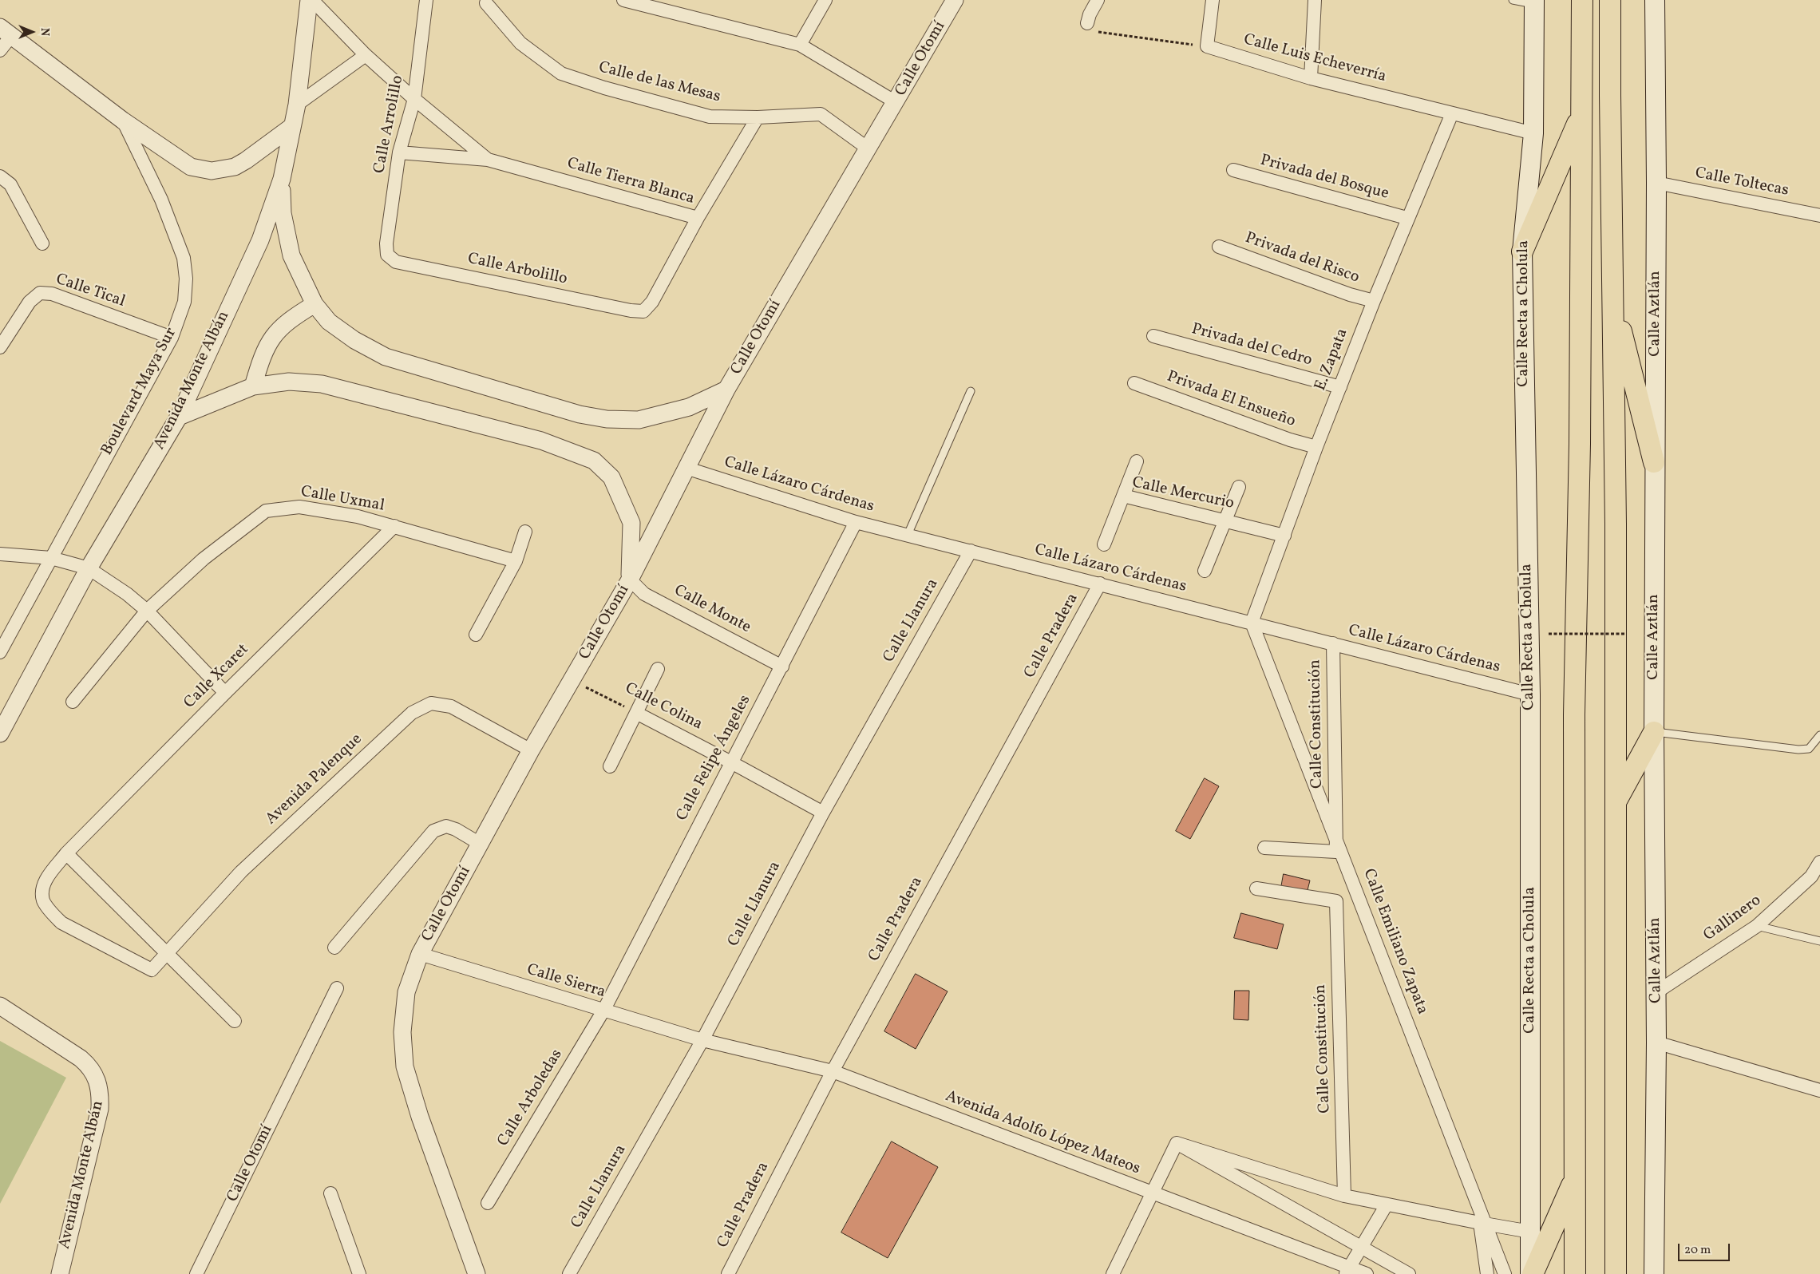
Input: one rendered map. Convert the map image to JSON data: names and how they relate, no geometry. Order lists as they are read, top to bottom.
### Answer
{
  "streets": {
    "main road": ["Calle Recta a Cholula", "Calle Aztlán"],
    "street": [
      "Calle Otomí",
      "Calle Luis Echeverría",
      "Calle de las Mesas",
      "Calle Arrolillo",
      "Privada del Bosque",
      "Calle Tierra Blanca",
      "Calle Toltecas",
      "Privada del Risco",
      "Calle Arbolillo",
      "Calle Tical",
      "Privada del Cedro",
      "E. Zapata",
      "Avenida Monte Albán",
      "Boulevard Maya Sur",
      "Privada El Ensueño",
      "Calle Lázaro Cárdenas",
      "Calle Mercurio",
      "Calle Uxmal",
      "Calle Monte",
      "Calle Llanura",
      "Calle Pradera",
      "Calle Xcaret",
      "Calle Colina",
      "Calle Constitución",
      "Calle Felipe Ángeles",
      "Avenida Palenque",
      "Gallinero",
      "Calle Emiliano Zapata",
      "Calle Sierra",
      "Calle Arboledas",
      "Avenida Adolfo López Mateos"
    ]
  },
  "crossings": [
    ["Calle Otomí", "Calle de las Mesas"],
    ["Calle Otomí", "Calle Lázaro Cárdenas"],
    ["Calle Otomí", "Calle Monte"],
    ["Calle Otomí", "Calle Colina"],
    ["Calle Otomí", "Avenida Palenque"],
    ["Calle Otomí", "Calle Sierra"],
    ["Calle Luis Echeverría", "Calle Recta a Cholula"],
    ["Calle Luis Echeverría", "E. Zapata"],
    ["Calle de las Mesas", "Calle Tierra Blanca"],
    ["Calle Arrolillo", "Calle Tierra Blanca"],
    ["Calle Arrolillo", "Calle Arbolillo"],
    ["Privada del Bosque", "E. Zapata"],
    ["Calle Tierra Blanca", "Calle Arbolillo"],
    ["Calle Tierra Blanca", "Avenida Monte Albán"],
    ["Calle Toltecas", "Calle Aztlán"],
    ["Privada del Risco", "E. Zapata"],
    ["Calle Tical", "Boulevard Maya Sur"],
    ["Calle Recta a Cholula", "Calle Lázaro Cárdenas"],
    ["Calle Aztlán", "Gallinero"],
    ["Privada del Cedro", "E. Zapata"],
    ["E. Zapata", "Privada El Ensueño"],
    ["E. Zapata", "Calle Lázaro Cárdenas"],
    ["E. Zapata", "Calle Mercurio"],
    ["E. Zapata", "Calle Emiliano Zapata"],
    ["Avenida Monte Albán", "Boulevard Maya Sur"],
    ["Calle Lázaro Cárdenas", "Calle Llanura"],
    ["Calle Lázaro Cárdenas", "Calle Pradera"],
    ["Calle Lázaro Cárdenas", "Calle Constitución"],
    ["Calle Lázaro Cárdenas", "Calle Felipe Ángeles"],
    ["Calle Lázaro Cárdenas", "Calle Emiliano Zapata"],
    ["Calle Uxmal", "Calle Xcaret"],
    ["Calle Monte", "Calle Felipe Ángeles"],
    ["Calle Llanura", "Calle Colina"],
    ["Calle Llanura", "Calle Sierra"],
    ["Calle Llanura", "Avenida Adolfo López Mateos"],
    ["Calle Pradera", "Avenida Adolfo López Mateos"],
    ["Calle Xcaret", "Avenida Palenque"],
    ["Calle Colina", "Calle Felipe Ángeles"],
    ["Calle Constitución", "Calle Emiliano Zapata"],
    ["Calle Felipe Ángeles", "Calle Sierra"],
    ["Calle Felipe Ángeles", "Calle Arboledas"],
    ["Calle Sierra", "Calle Arboledas"],
    ["Calle Sierra", "Avenida Adolfo López Mateos"]
  ],
  "scale_bar": "20 m",
  "north": "right"
}
